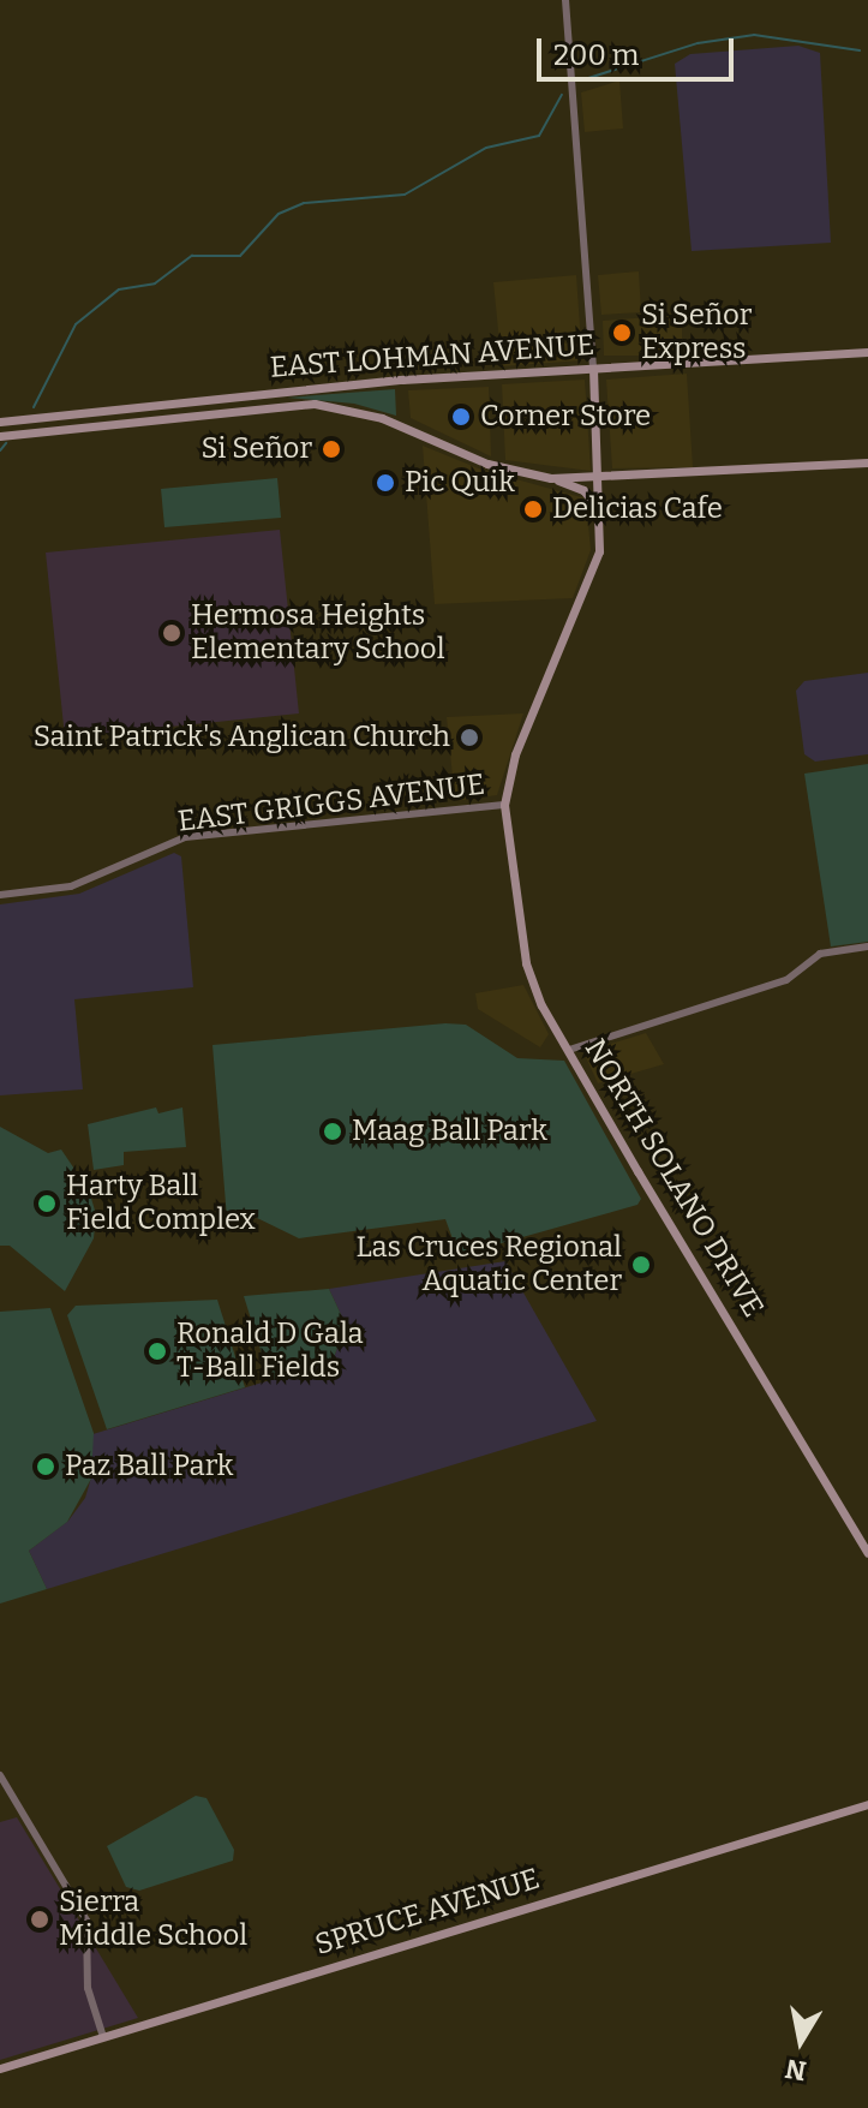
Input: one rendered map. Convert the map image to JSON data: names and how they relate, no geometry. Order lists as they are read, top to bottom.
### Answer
{
  "streets": {
    "main road": ["EAST LOHMAN AVENUE", "NORTH SOLANO DRIVE", "SPRUCE AVENUE"],
    "street": ["EAST GRIGGS AVENUE"]
  },
  "crossings": [
    ["EAST LOHMAN AVENUE", "NORTH SOLANO DRIVE"],
    ["EAST GRIGGS AVENUE", "NORTH SOLANO DRIVE"]
  ],
  "places": [
    "Si Señor Express",
    "Corner Store",
    "Si Señor",
    "Pic Quik",
    "Delicias Cafe",
    "Hermosa Heights Elementary School",
    "Saint Patrick's Anglican Church",
    "Maag Ball Park",
    "Harty Ball Field Complex",
    "Las Cruces Regional Aquatic Center",
    "Ronald D Gala T-Ball Fields",
    "Paz Ball Park",
    "Sierra Middle School"
  ],
  "scale_bar": "200 m",
  "north": "bottom"
}
